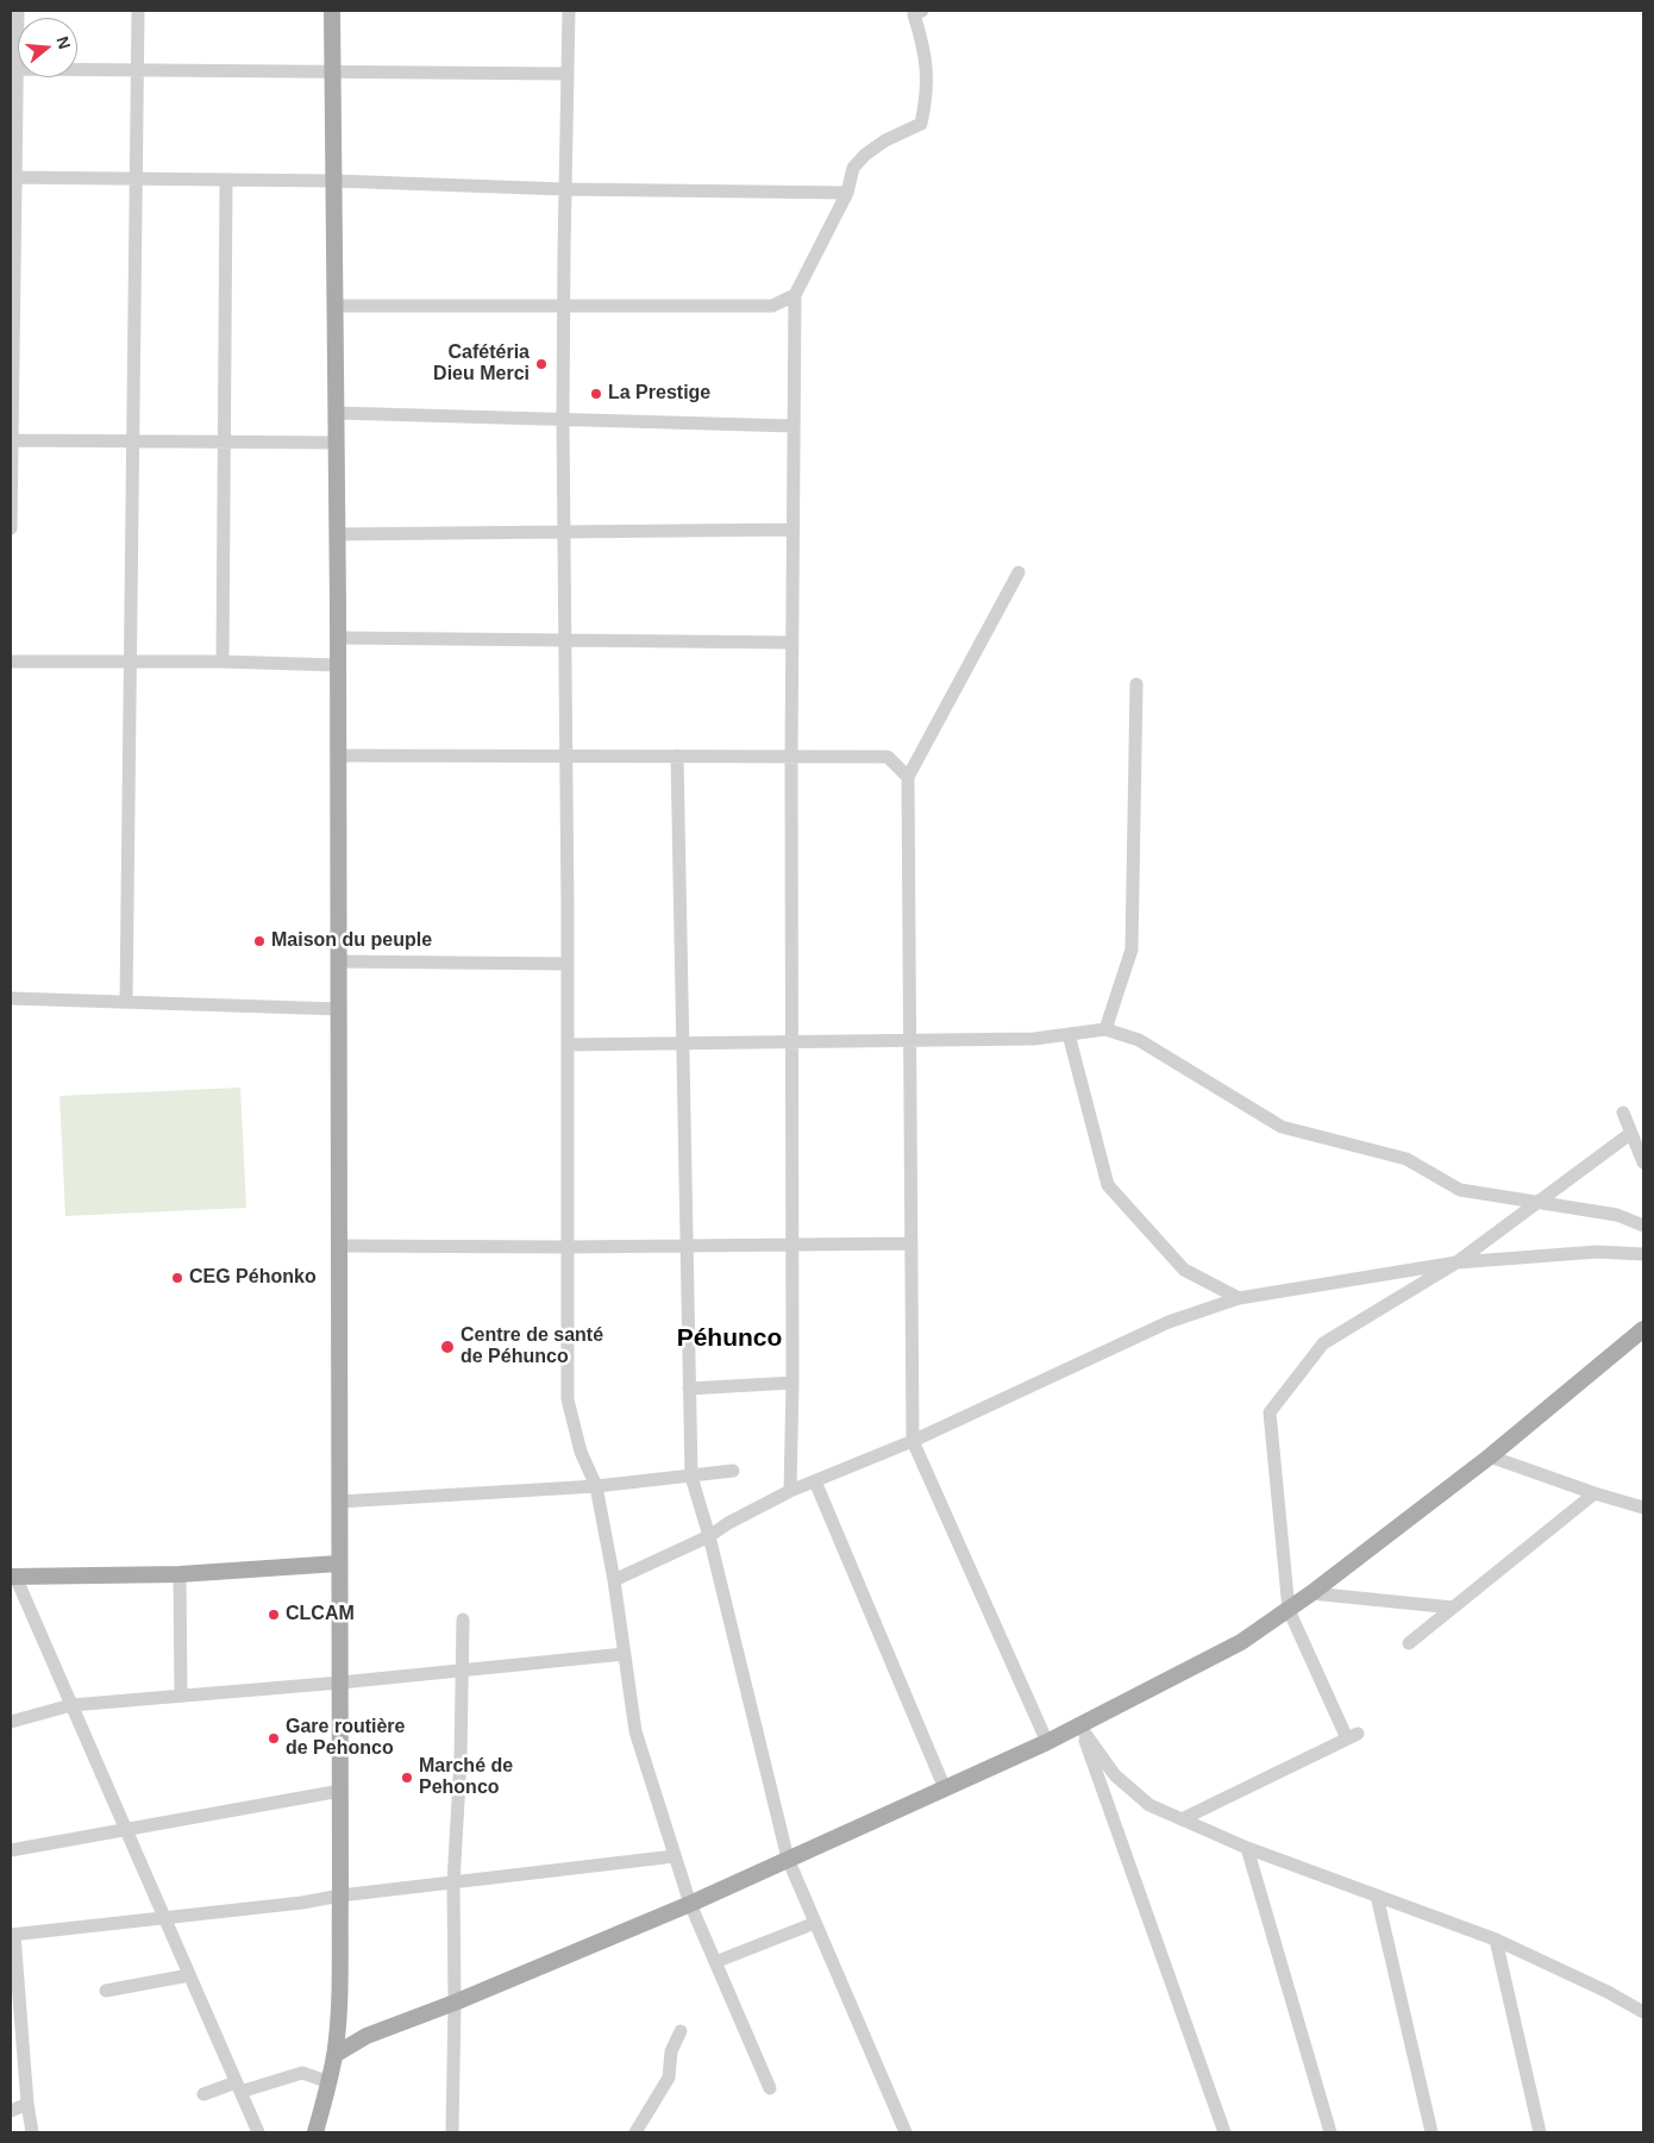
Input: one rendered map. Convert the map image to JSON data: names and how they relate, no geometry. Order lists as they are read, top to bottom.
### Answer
{
  "districts": ["Péhunco"],
  "places": [
    "Cafétéria Dieu Merci",
    "La Prestige",
    "Maison du peuple",
    "CEG Péhonko",
    "Centre de santé de Péhunco",
    "CLCAM",
    "Gare routière de Pehonco",
    "Marché de Pehonco"
  ],
  "north": "right"
}
